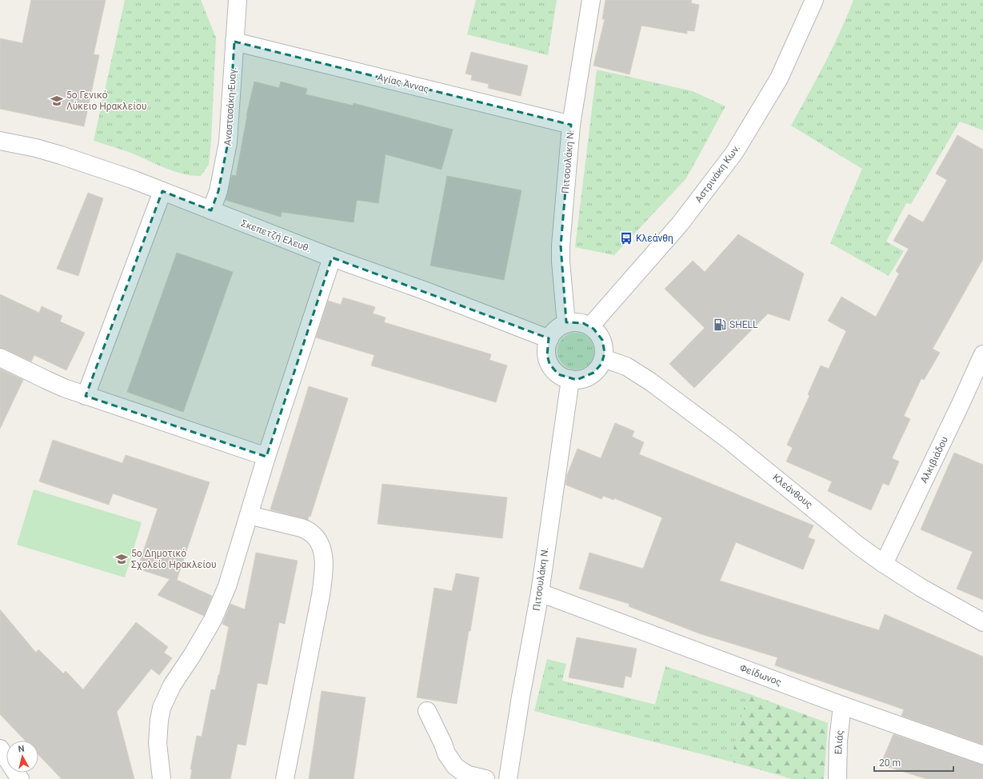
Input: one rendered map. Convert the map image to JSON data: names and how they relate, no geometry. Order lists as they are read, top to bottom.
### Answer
{
  "streets": {
    "street": [
      "Αγίας Άννας",
      "Αναστασάκη Ευαγ.",
      "Πιτσουλάκη Ν.",
      "Αστρινάκη Κων.",
      "Σκεπετζή Ελευθ.",
      "Αλκιβιάδου",
      "Κλεάνθους",
      "Φείδωνος",
      "Ελιάς"
    ]
  },
  "crossings": [
    ["Αγίας Άννας", "Αναστασάκη Ευαγ."],
    ["Αγίας Άννας", "Πιτσουλάκη Ν."],
    ["Αναστασάκη Ευαγ.", "Σκεπετζή Ελευθ."],
    ["Πιτσουλάκη Ν.", "Αστρινάκη Κων."],
    ["Πιτσουλάκη Ν.", "Σκεπετζή Ελευθ."],
    ["Πιτσουλάκη Ν.", "Κλεάνθους"],
    ["Πιτσουλάκη Ν.", "Φείδωνος"],
    ["Αστρινάκη Κων.", "Σκεπετζή Ελευθ."],
    ["Αστρινάκη Κων.", "Κλεάνθους"],
    ["Σκεπετζή Ελευθ.", "Κλεάνθους"],
    ["Αλκιβιάδου", "Κλεάνθους"],
    ["Φείδωνος", "Ελιάς"]
  ],
  "places": {
    "school or university": ["5ο Γενικό Λύκειο Ηρακλείου", "5ο Δημοτικό Σχολείο Ηρακλείου"],
    "bus stop": ["Κλεάνθη"],
    "fuel station": ["SHELL"]
  },
  "scale_bar": "20 m",
  "north": "top"
}
